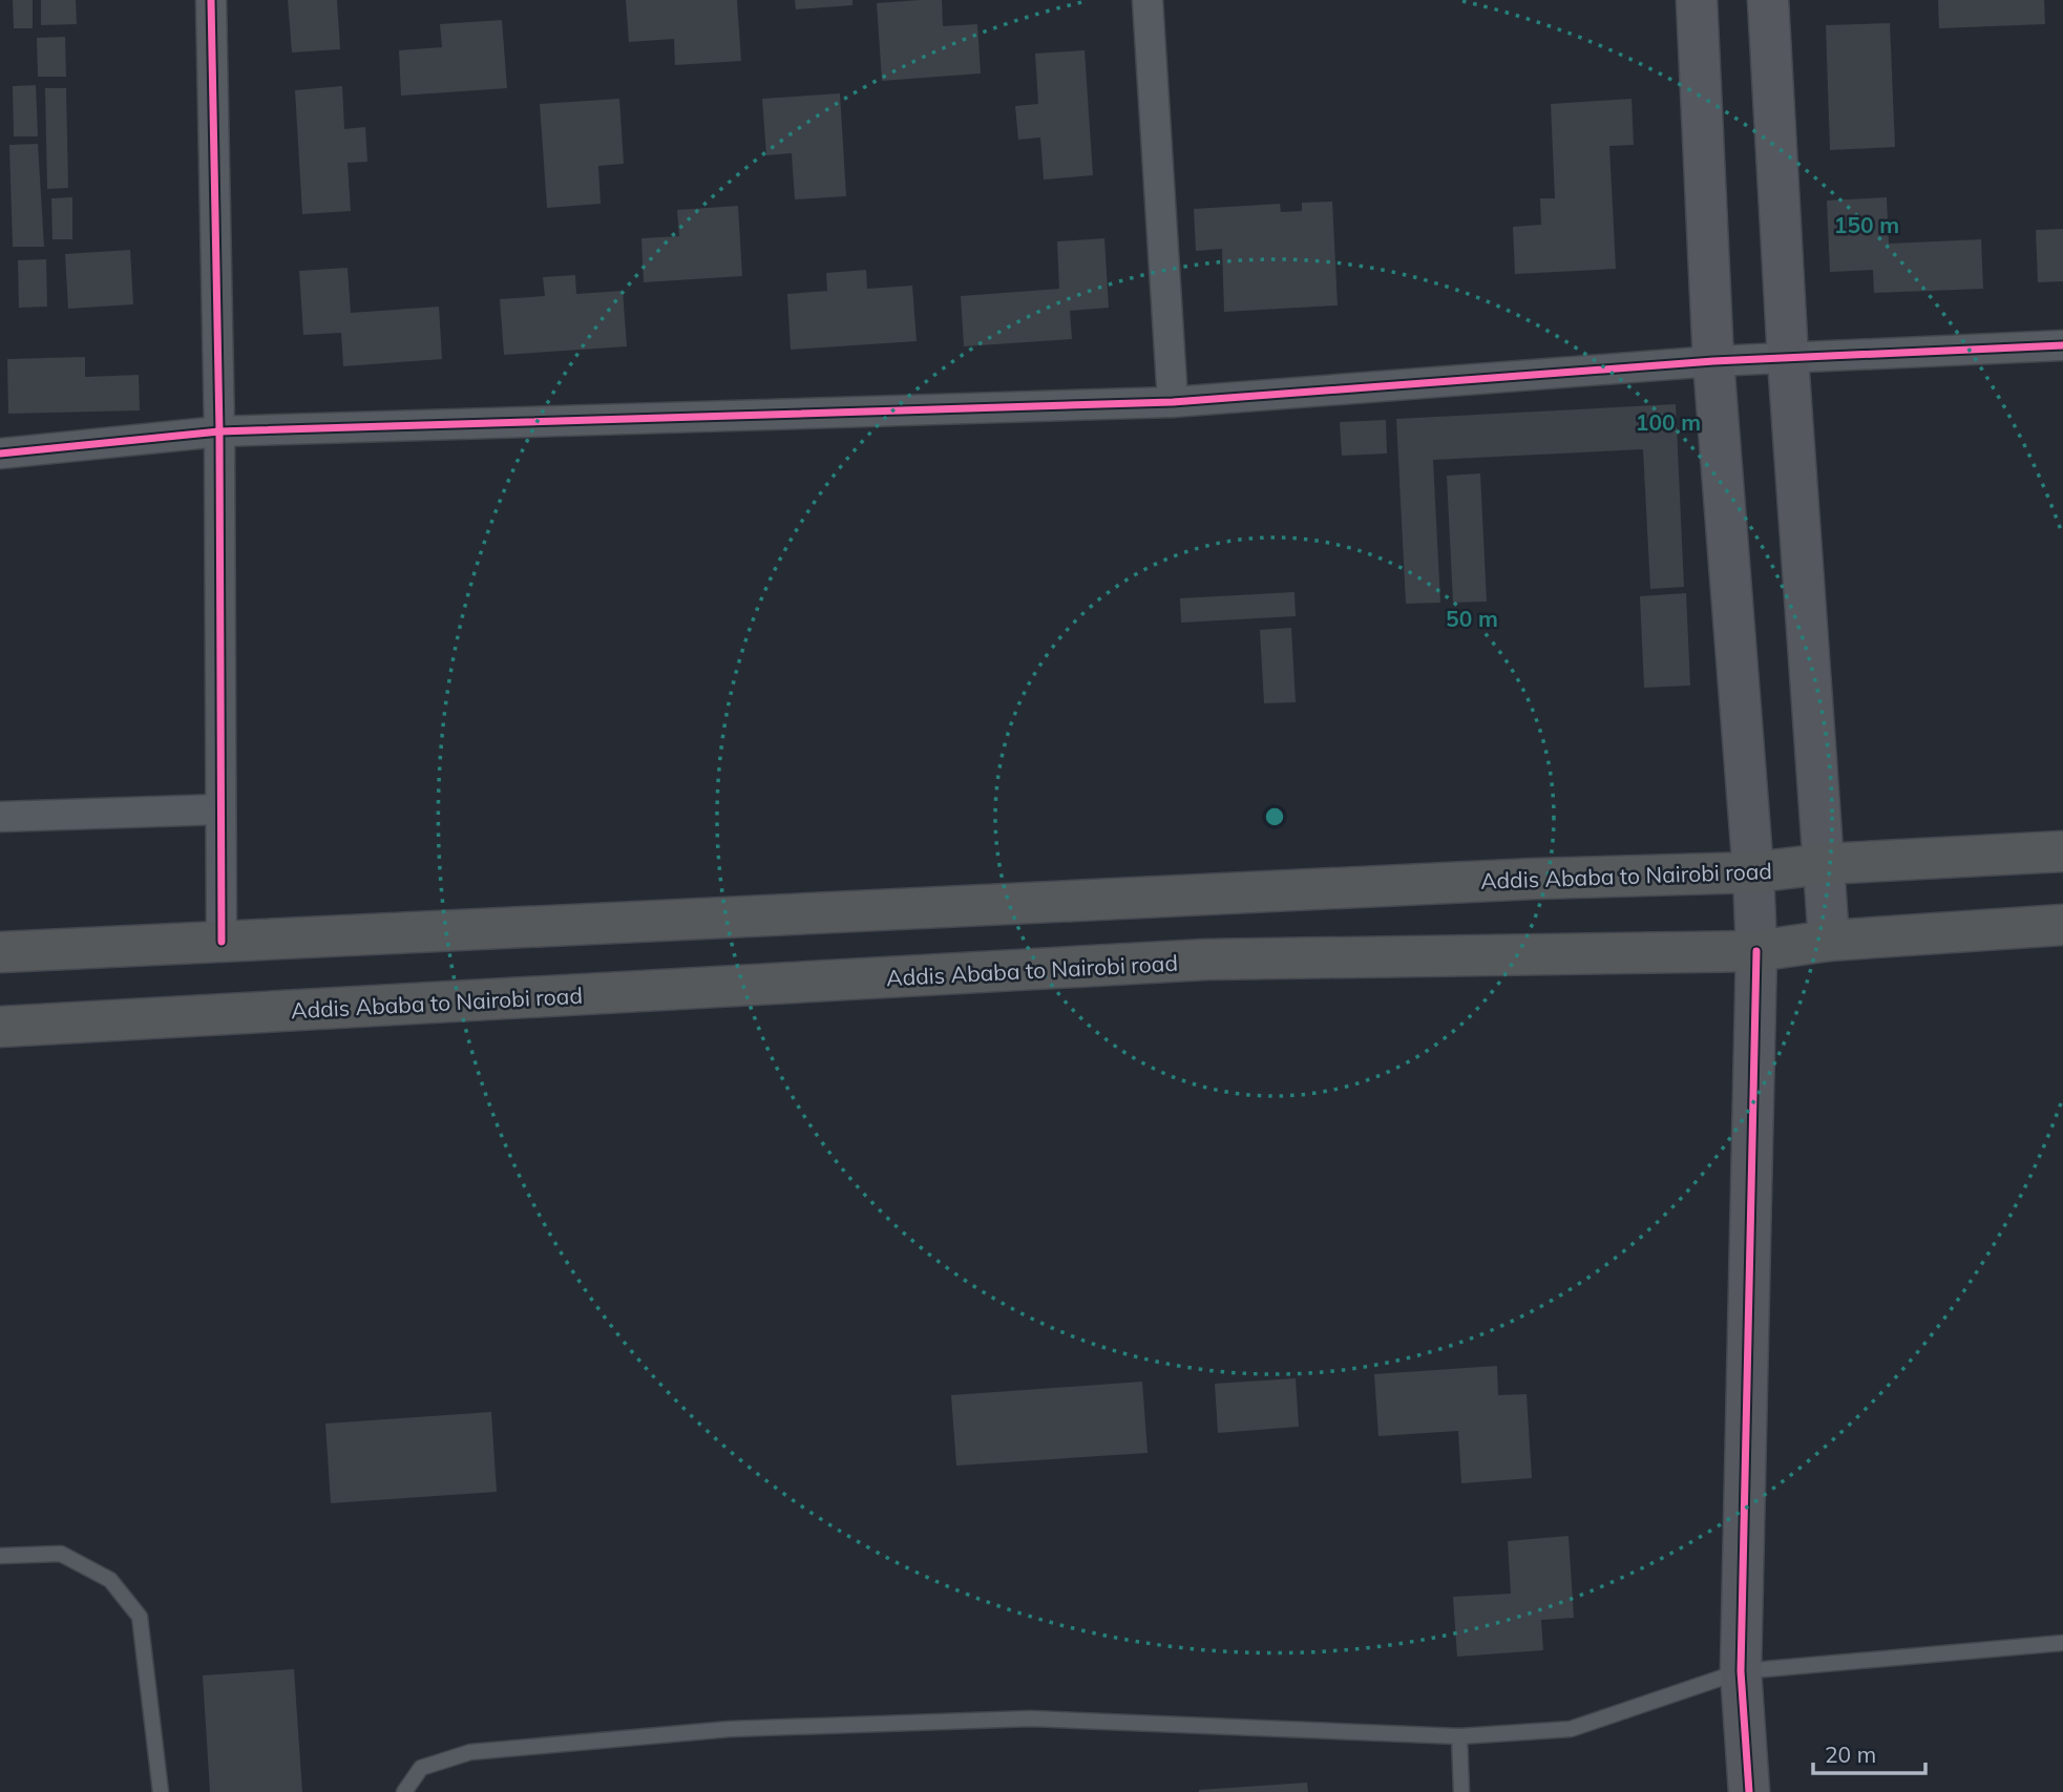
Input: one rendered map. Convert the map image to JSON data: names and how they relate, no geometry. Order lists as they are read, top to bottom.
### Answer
{
  "streets": {
    "highway": ["Addis Ababa to Nairobi road"]
  },
  "scale_bar": "20 m",
  "rings": ["150 m", "100 m", "50 m"]
}
